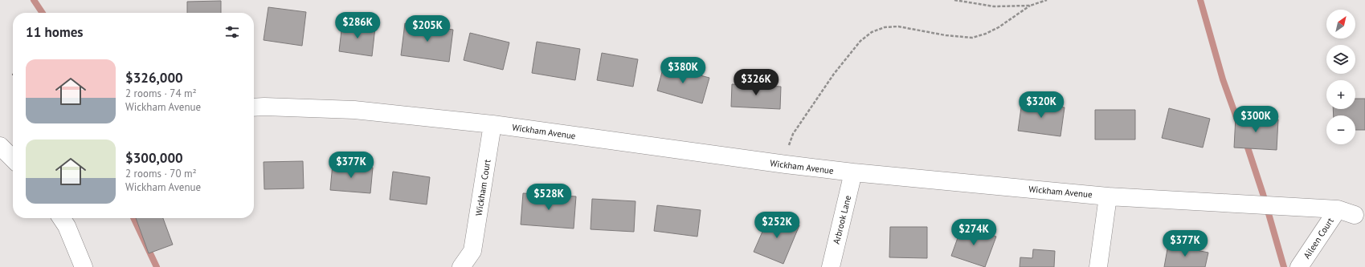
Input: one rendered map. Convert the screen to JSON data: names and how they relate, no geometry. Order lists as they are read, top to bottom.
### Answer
{
  "streets": {
    "street": [
      "Wickham Avenue",
      "Wickham Court",
      "Arbrook Lane",
      "Aileen Court"
    ]
  },
  "crossings": [
    ["Wickham Avenue", "Wickham Court"],
    ["Wickham Avenue", "Arbrook Lane"],
    ["Wickham Avenue", "Aileen Court"]
  ],
  "north": "top right",
  "page": {
    "map_buttons": ["+", "−"],
    "price": [
      "$286K",
      "$205K",
      "$380K",
      "$326K",
      "$320K",
      "$300K",
      "$377K",
      "$528K",
      "$252K",
      "$274K",
      "$377K"
    ],
    "heading": "11 homes",
    "list": [
      {
        "name": "$326,000",
        "note": "2 rooms · 74 m² · Wickham Avenue"
      },
      {
        "name": "$300,000",
        "note": "2 rooms · 70 m² · Wickham Avenue"
      }
    ]
  }
}
